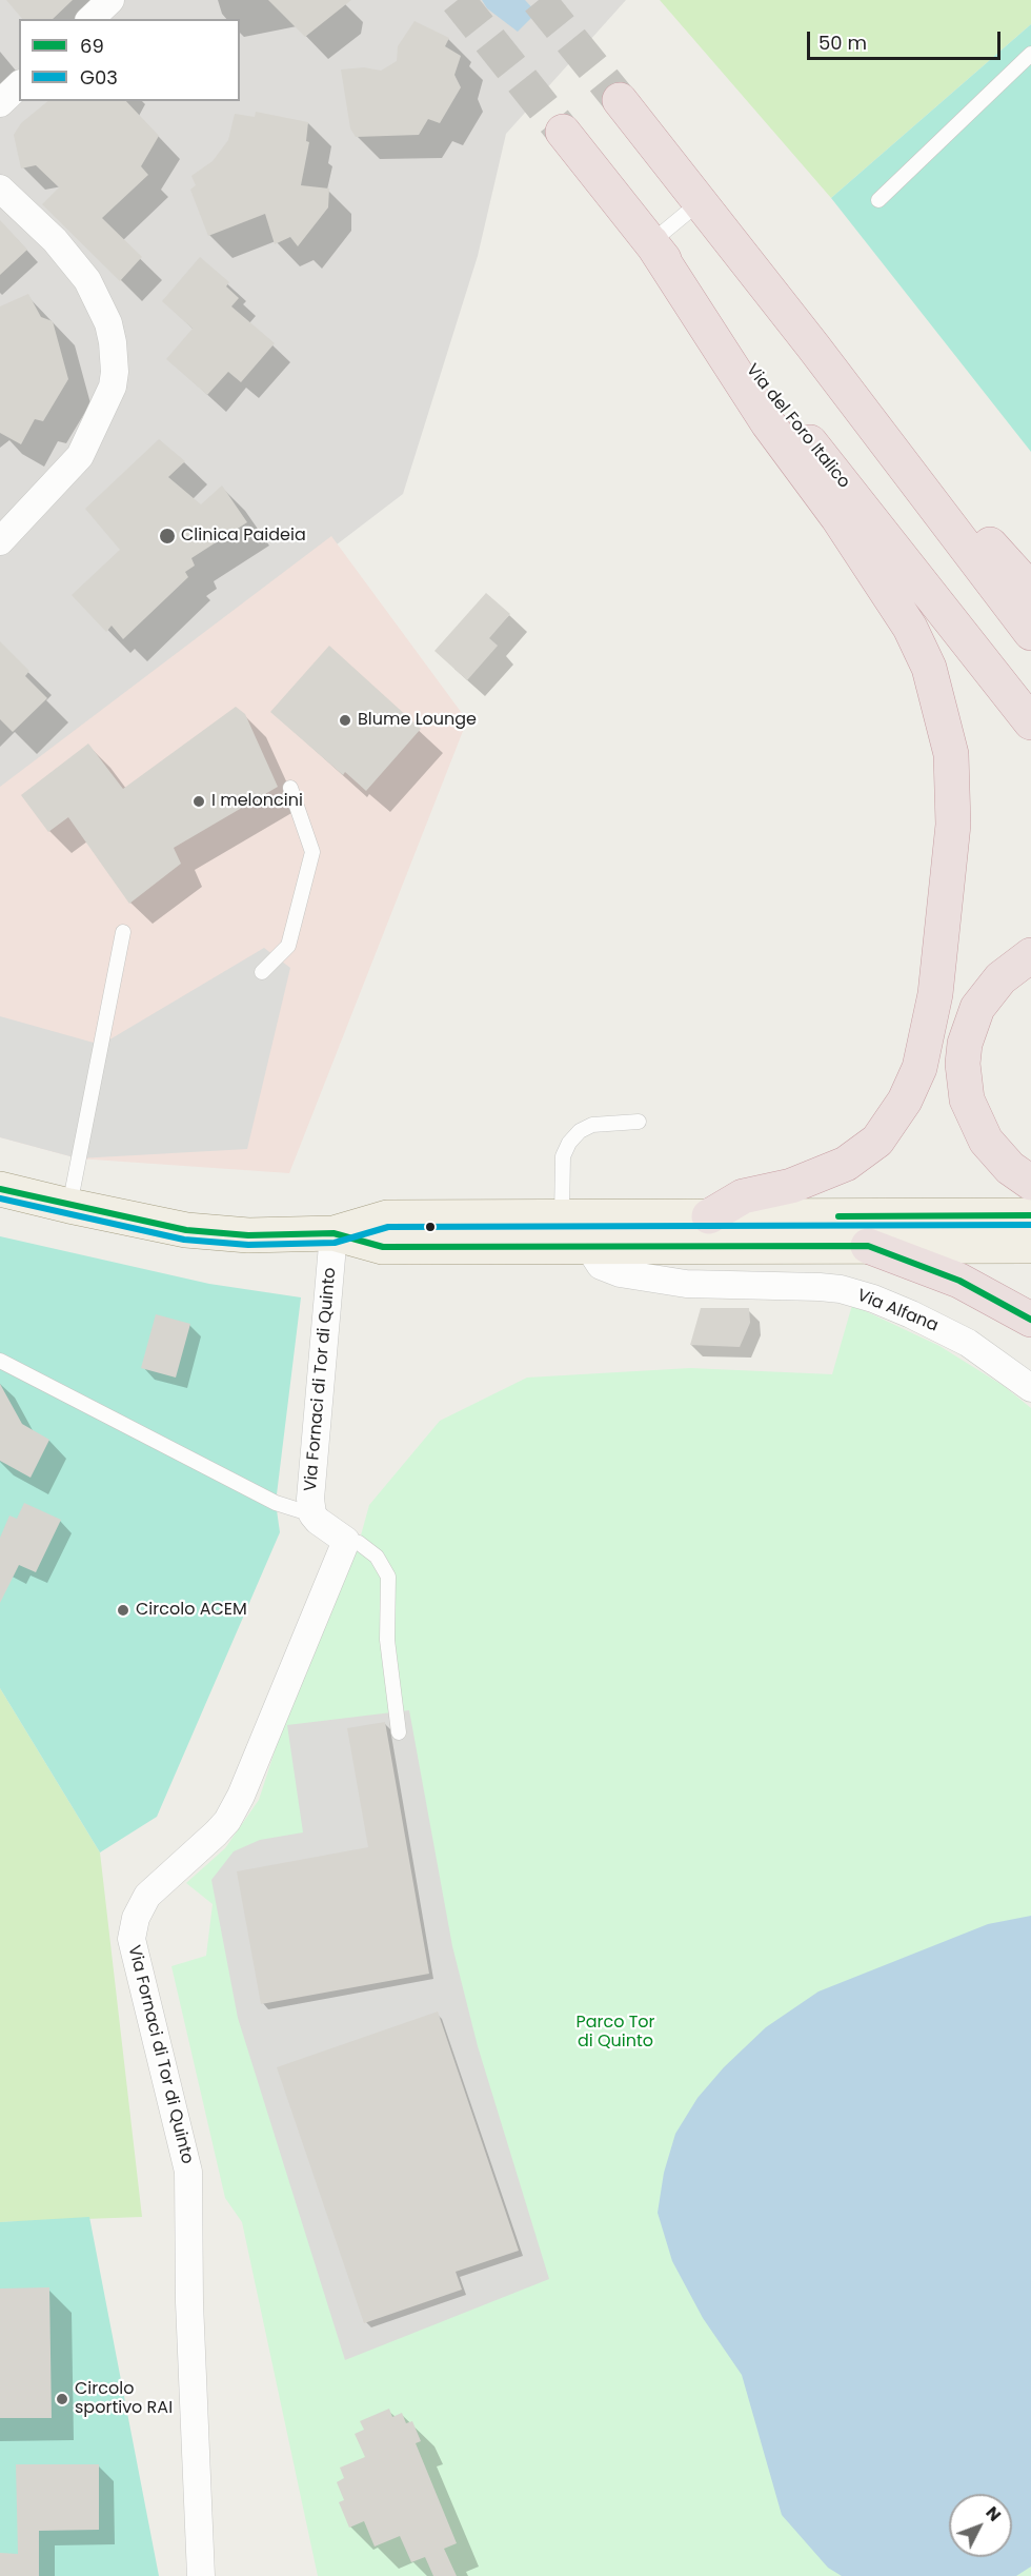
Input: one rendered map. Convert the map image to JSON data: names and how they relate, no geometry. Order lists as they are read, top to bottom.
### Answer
{
  "streets": {
    "highway": ["Via del Foro Italico"],
    "street": ["Via Alfana", "Via Fornaci di Tor di Quinto"]
  },
  "parks": ["Parco Tor di Quinto"],
  "places": [
    "Clinica Paideia",
    "Blume Lounge",
    "I meloncini",
    "Circolo ACEM",
    "Circolo sportivo RAI"
  ],
  "lines": ["transit line 69", "transit line G03"],
  "legend": ["69", "G03"],
  "scale_bar": "50 m",
  "north": "top right"
}
